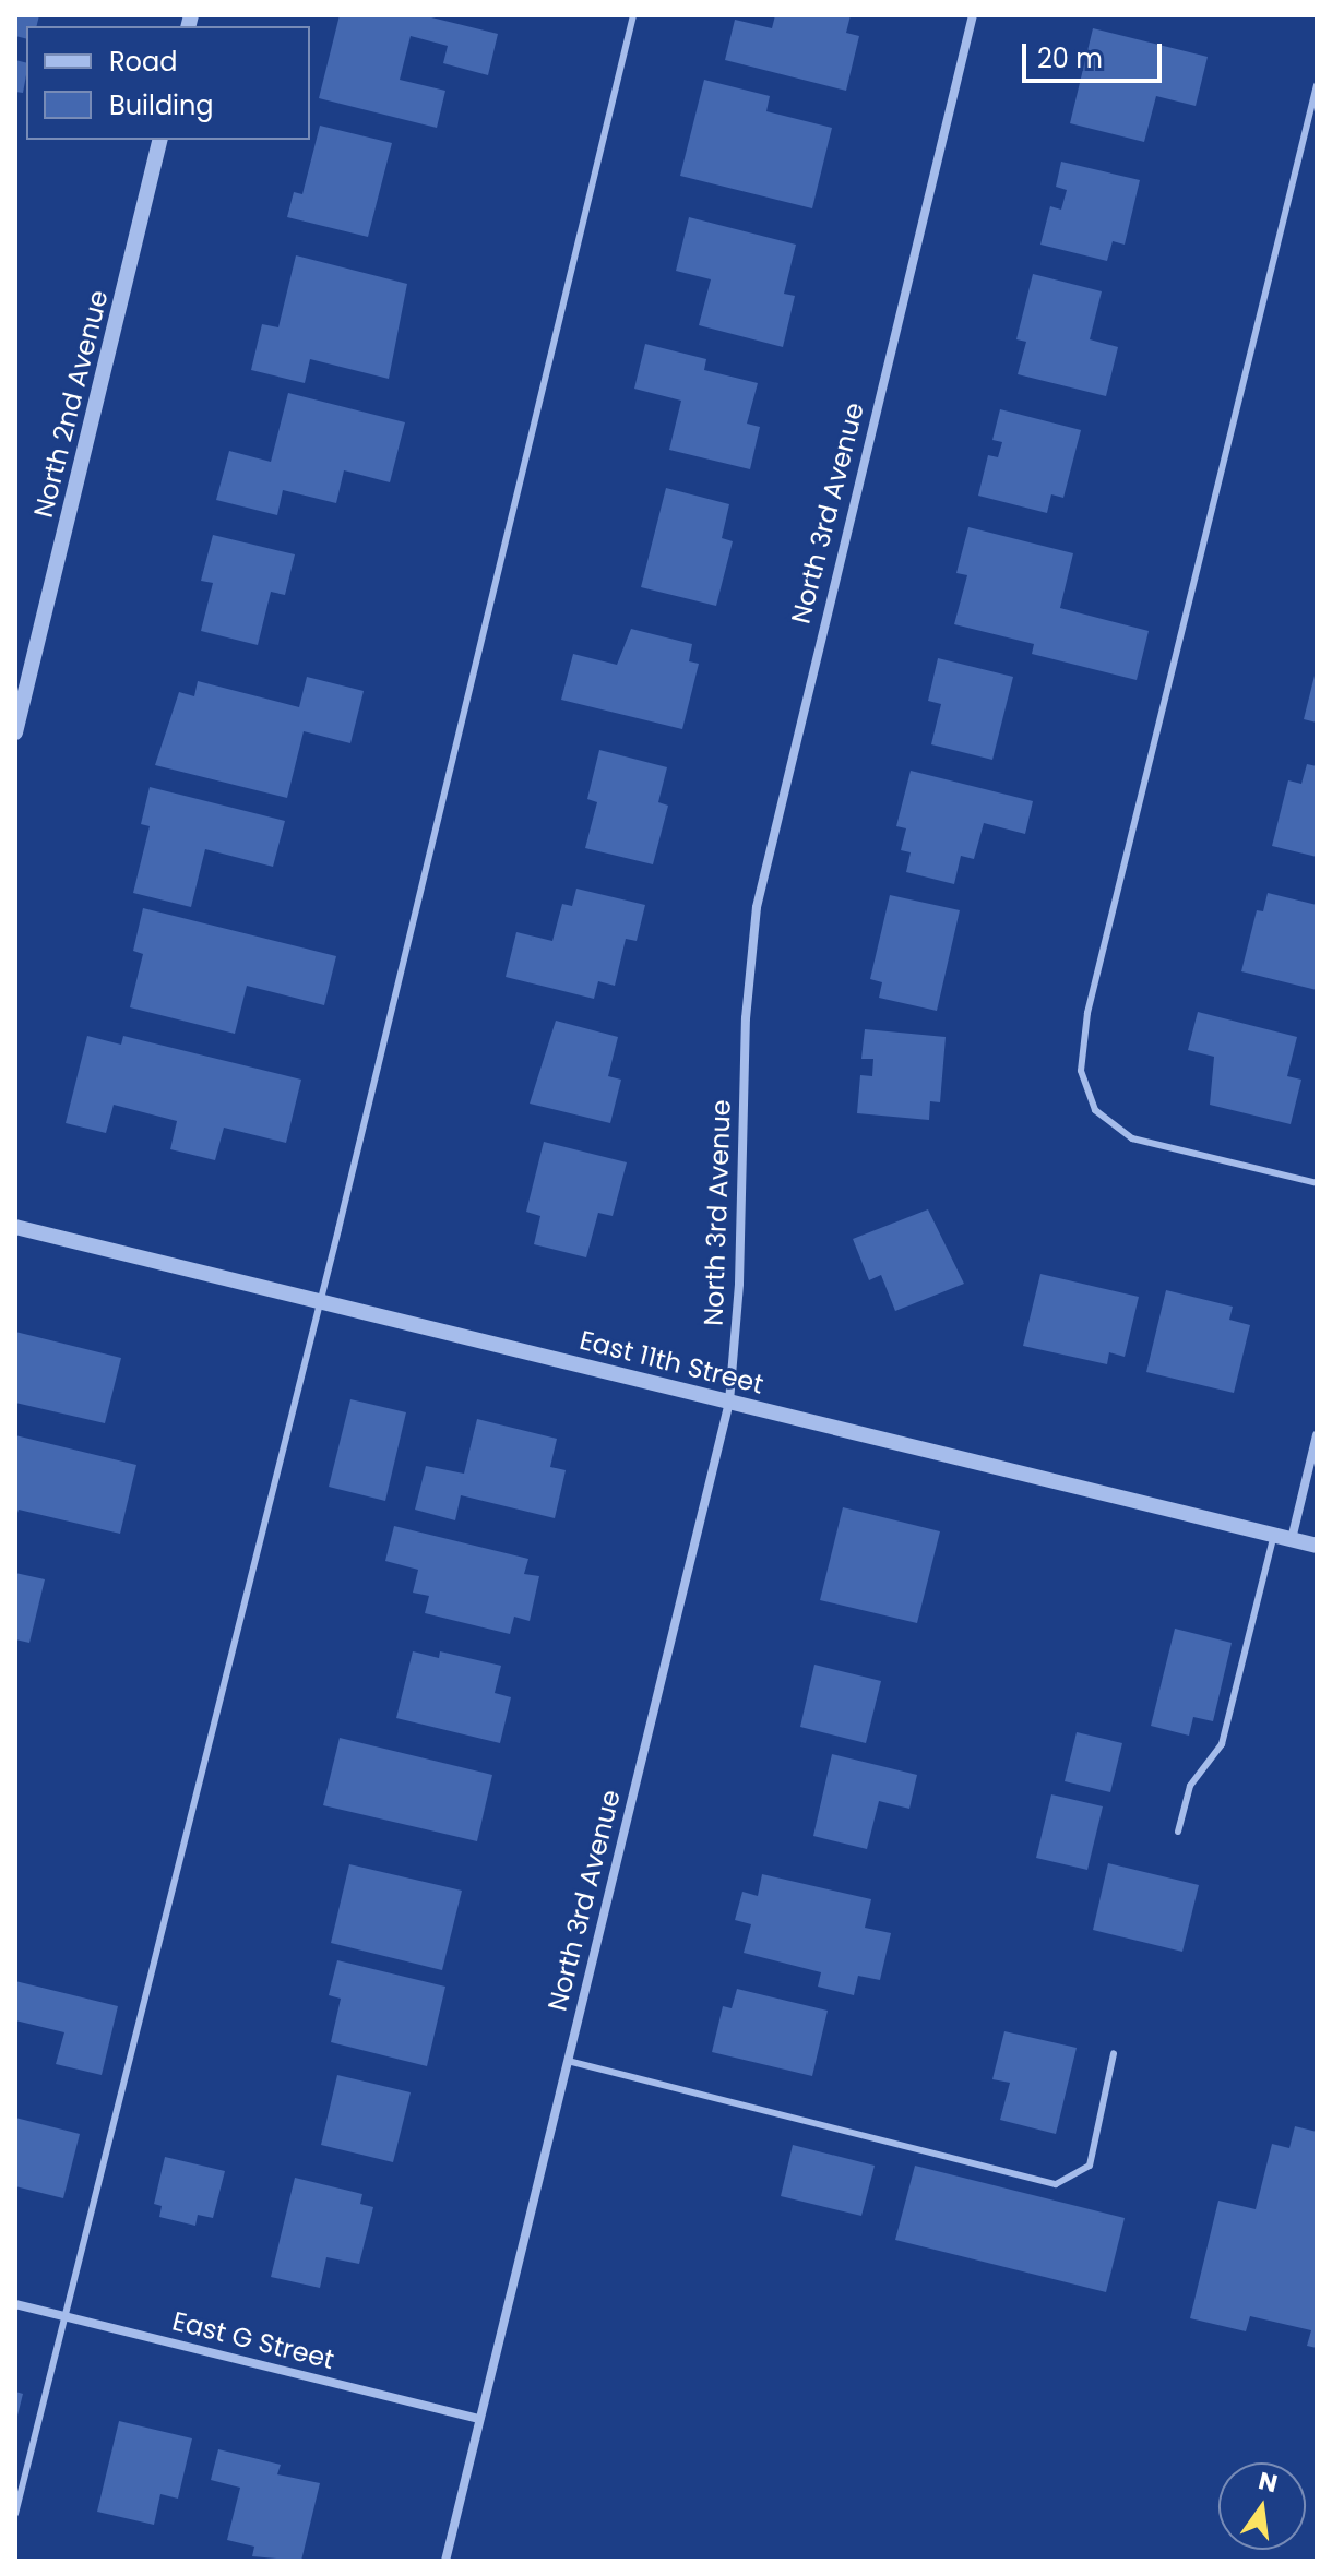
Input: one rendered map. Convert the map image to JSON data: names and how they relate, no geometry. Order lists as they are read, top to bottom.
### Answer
{
  "streets": {
    "street": [
      "North 2nd Avenue",
      "North 3rd Avenue",
      "East 11th Street",
      "East G Street"
    ]
  },
  "crossings": [
    ["North 3rd Avenue", "East 11th Street"],
    ["North 3rd Avenue", "East G Street"]
  ],
  "legend": ["Road", "Building"],
  "scale_bar": "20 m",
  "north": "top"
}
